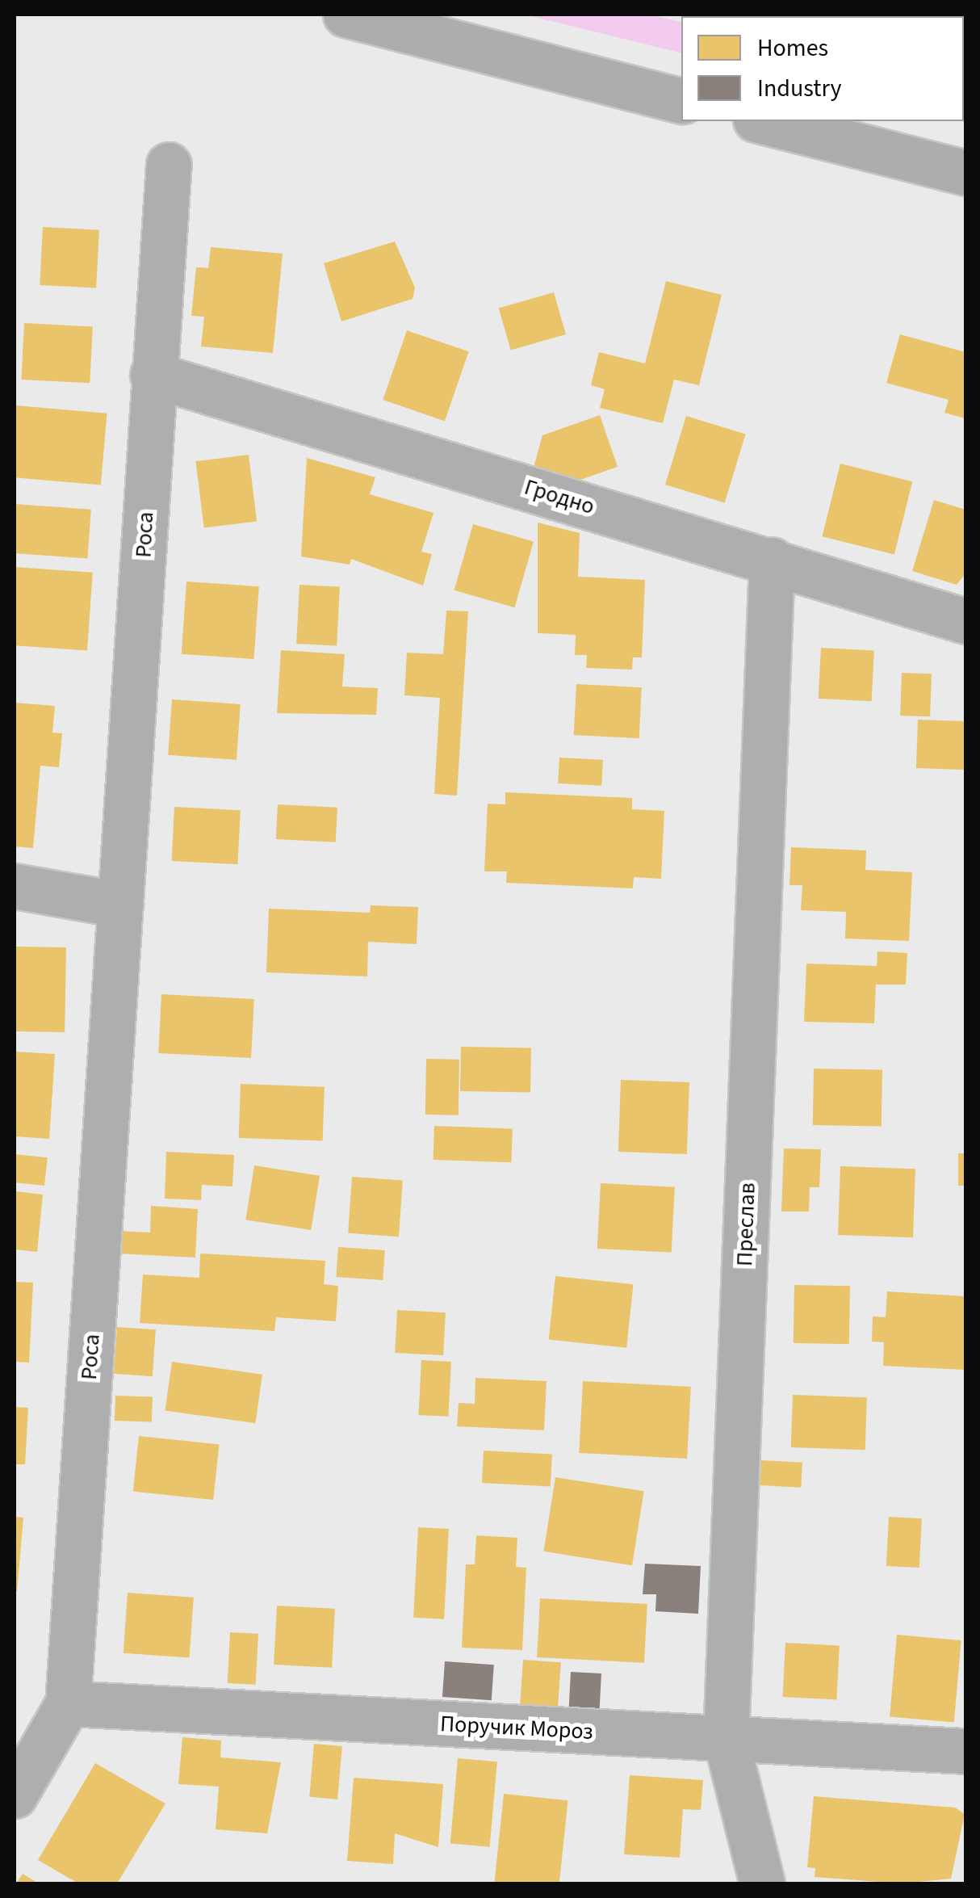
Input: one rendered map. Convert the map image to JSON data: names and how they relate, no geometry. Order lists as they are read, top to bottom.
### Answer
{
  "streets": {
    "street": [
      "Гродно",
      "Роса",
      "Преслав",
      "Поручик Мороз"
    ]
  },
  "crossings": [
    ["Гродно", "Роса"],
    ["Гродно", "Преслав"],
    ["Роса", "Поручик Мороз"],
    ["Преслав", "Поручик Мороз"]
  ],
  "legend": ["Homes", "Industry"]
}
